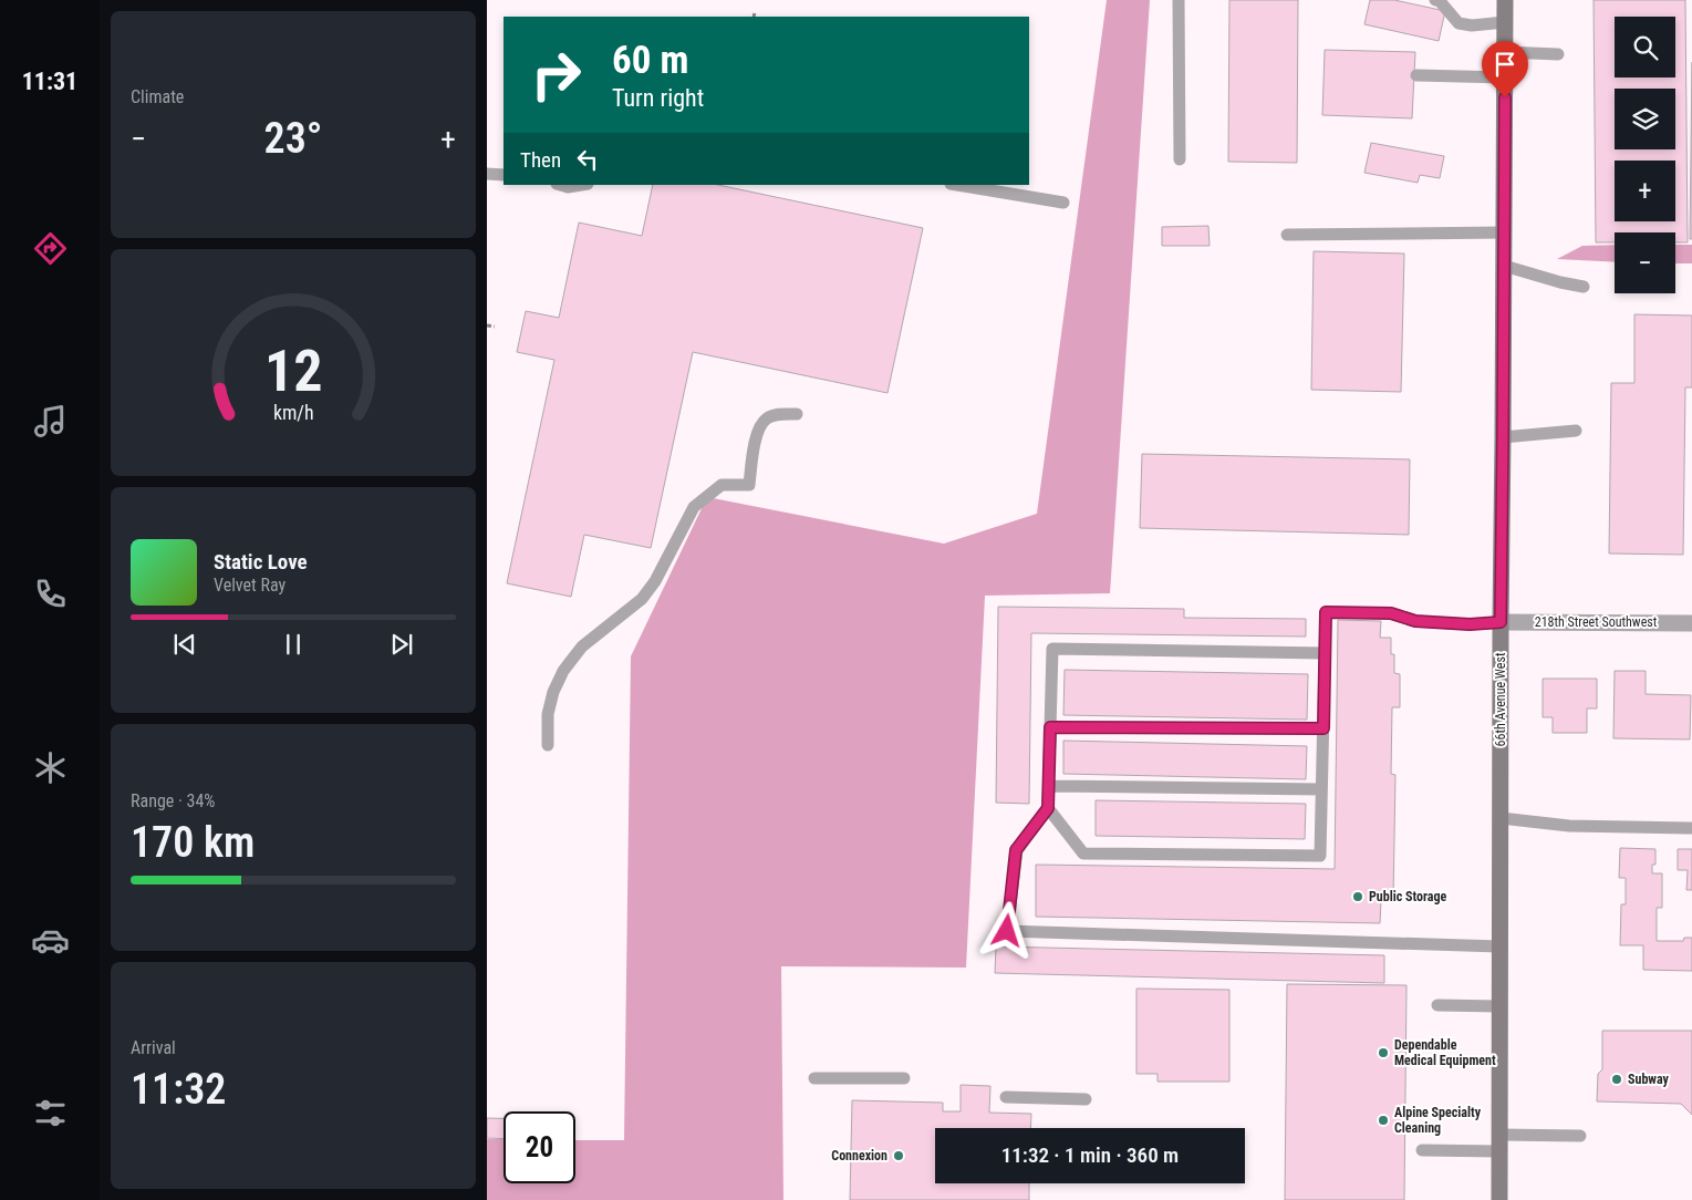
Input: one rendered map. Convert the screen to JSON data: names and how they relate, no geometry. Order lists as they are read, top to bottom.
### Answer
{
  "streets": {
    "main road": ["66th Avenue West"],
    "street": ["218th Street Southwest"]
  },
  "crossings": [
    ["218th Street Southwest", "66th Avenue West"]
  ],
  "places": [
    "Public Storage",
    "Dependable Medical Equipment",
    "Subway",
    "Alpine Specialty Cleaning",
    "Connexion"
  ],
  "page": {
    "tabs": "11:31",
    "tile": [
      "Climate",
      ["Range · 34%", "170 km"],
      ["Arrival", "11:32"]
    ],
    "map_buttons": ["+", "−"],
    "turn": ["60 m", "Turn right"],
    "heat": ["−", "23°", "+"],
    "then": "Then",
    "song": ["Static Love", "Velvet Ray"],
    "limit": "20",
    "trip": "11:32 · 1 min · 360 m",
    "gauge": ["12", "km/h"]
  }
}
